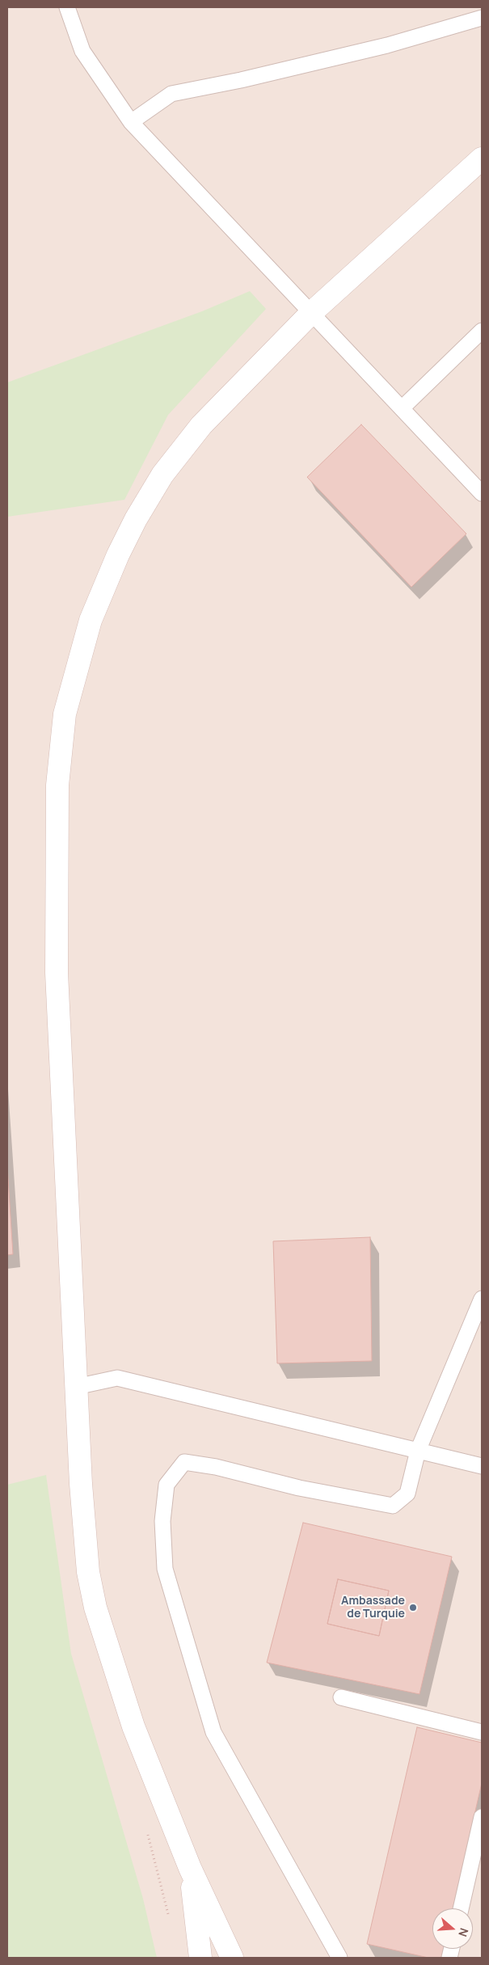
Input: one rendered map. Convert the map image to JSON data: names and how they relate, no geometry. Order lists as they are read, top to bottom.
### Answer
{
  "places": ["Ambassade de Turquie"],
  "north": "right"
}
